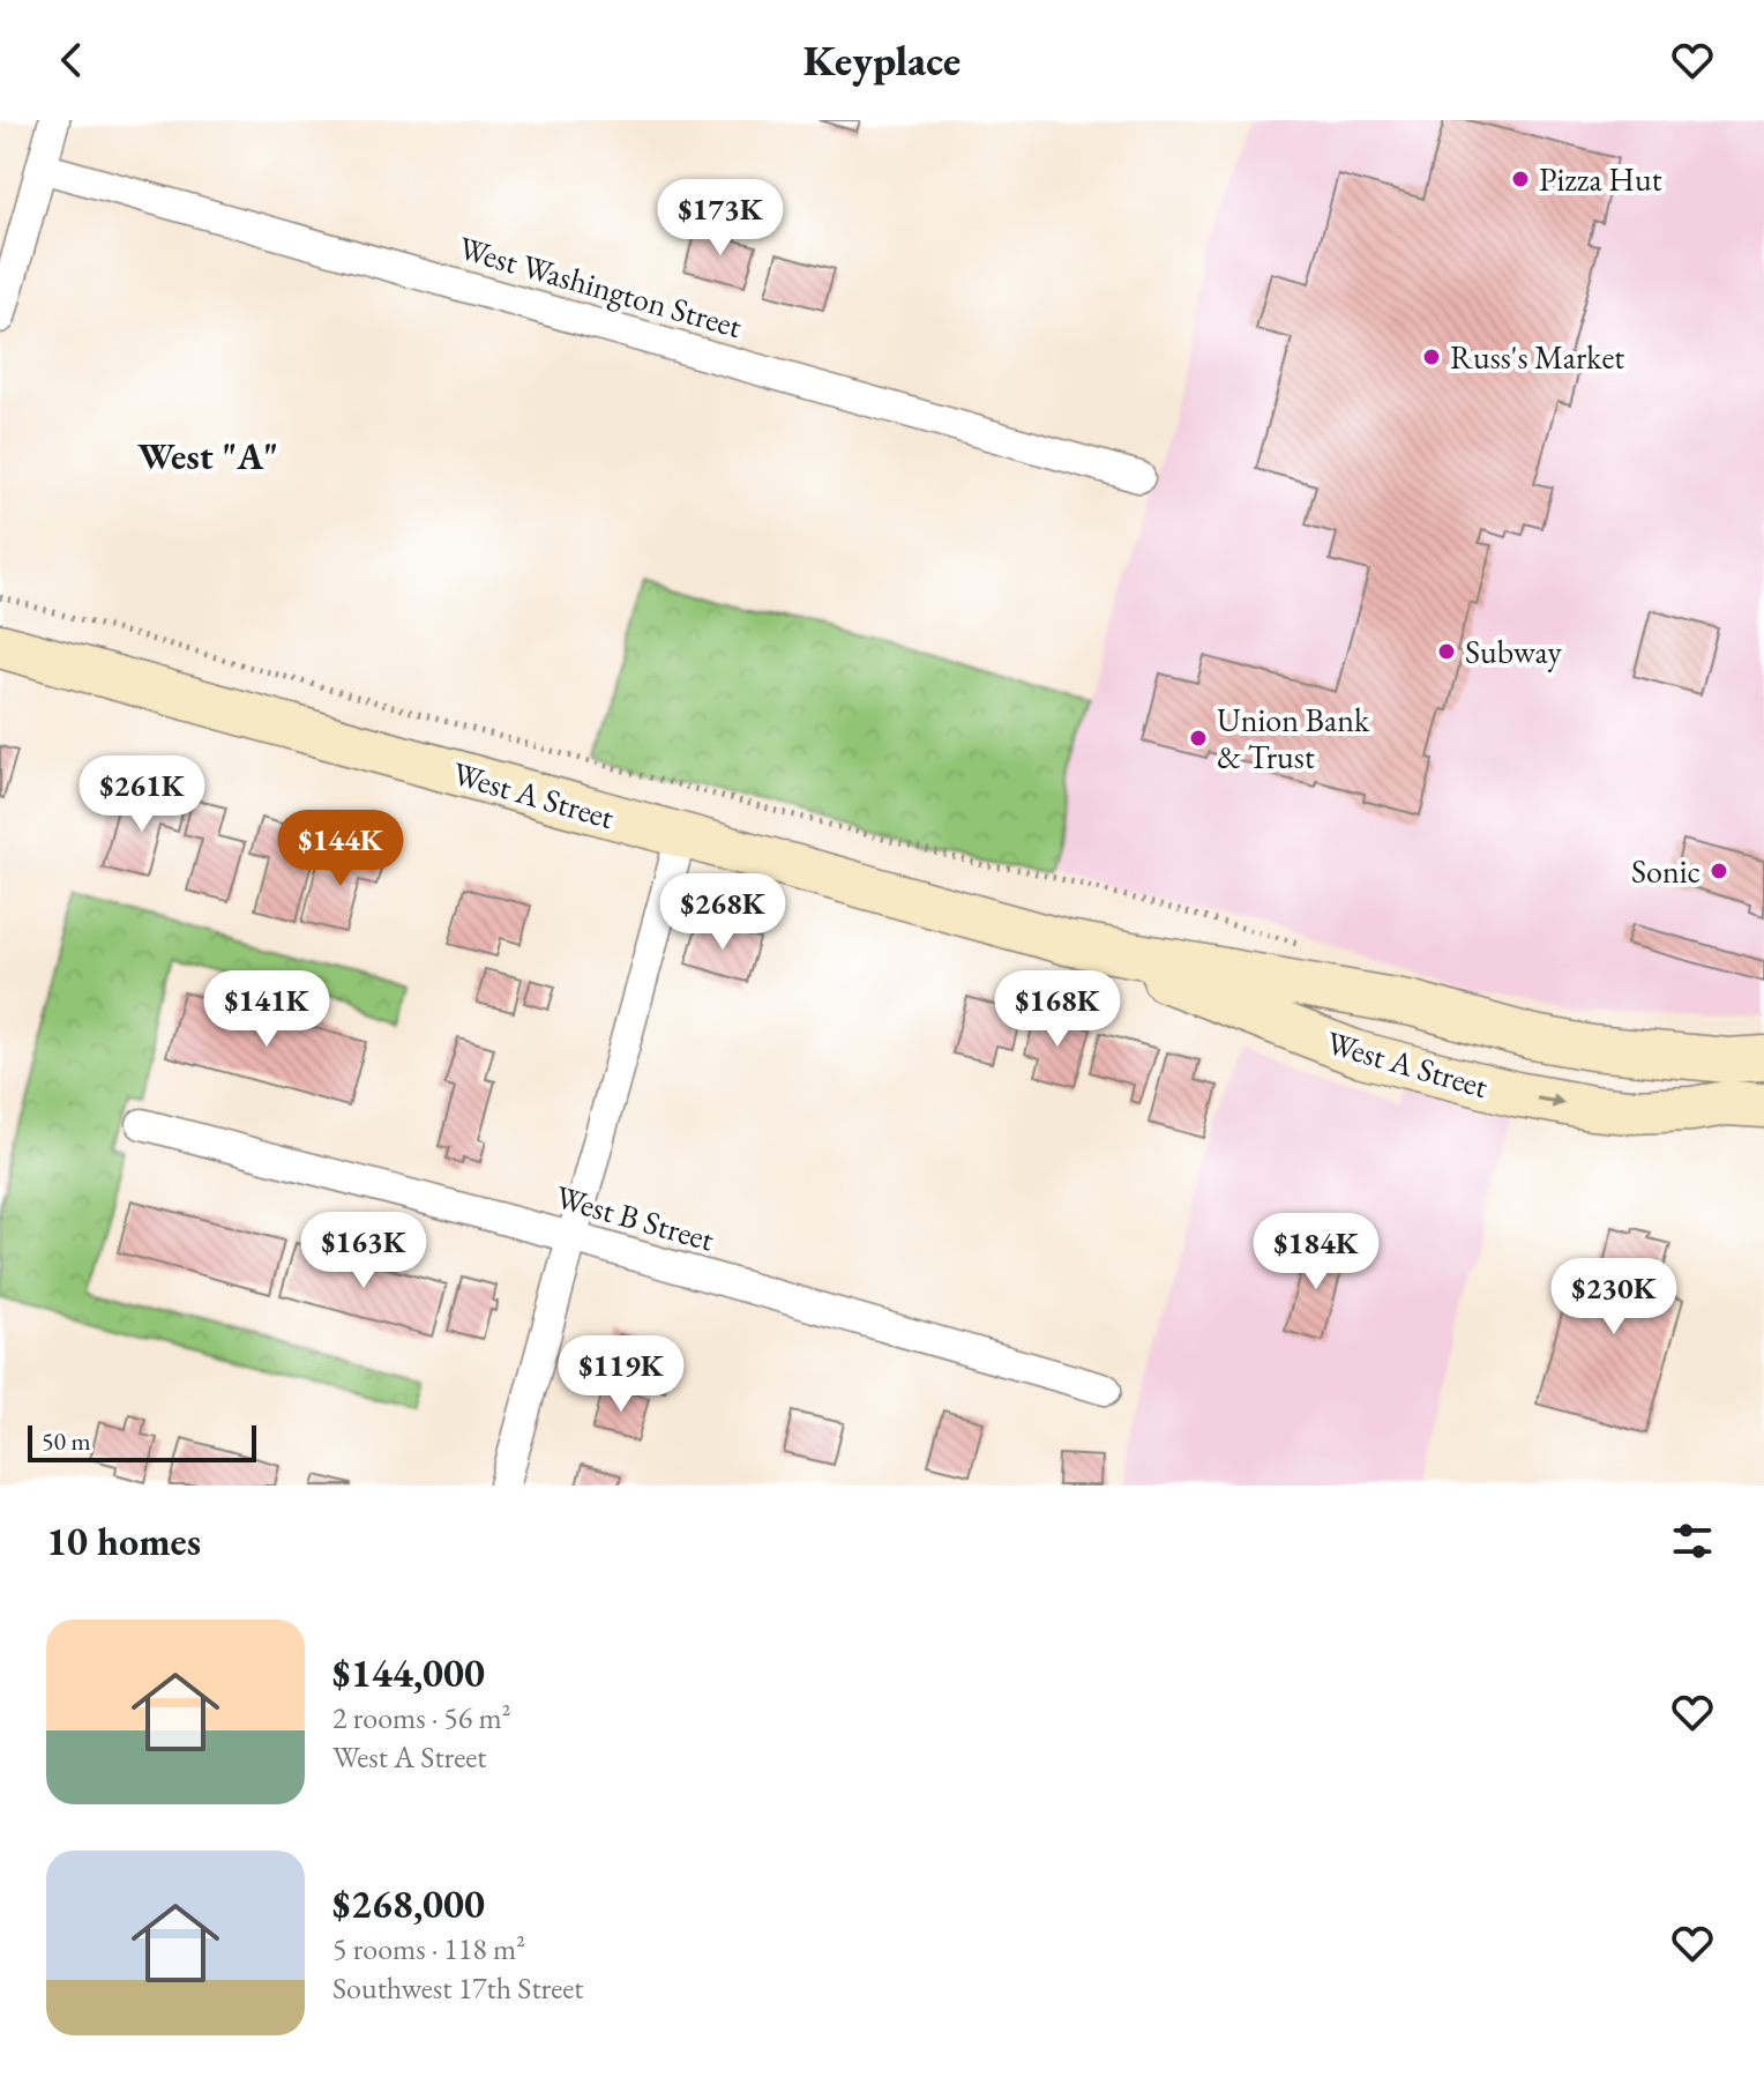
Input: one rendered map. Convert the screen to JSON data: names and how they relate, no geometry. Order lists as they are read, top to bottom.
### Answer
{
  "streets": {
    "main road": ["West A Street"],
    "street": ["West Washington Street", "West B Street"]
  },
  "districts": ["West \"A\""],
  "places": [
    "Pizza Hut",
    "Russ's Market",
    "Subway",
    "Union Bank & Trust",
    "Sonic"
  ],
  "scale_bar": "50 m",
  "page": {
    "header": "Keyplace",
    "price": [
      "$173K",
      "$261K",
      "$144K",
      "$268K",
      "$141K",
      "$168K",
      "$163K",
      "$184K",
      "$230K",
      "$119K"
    ],
    "scale": "50 m",
    "heading": "10 homes",
    "list": [
      {
        "name": "$144,000",
        "note": "2 rooms · 56 m² · West A Street"
      },
      {
        "name": "$268,000",
        "note": "5 rooms · 118 m² · Southwest 17th Street"
      }
    ]
  }
}
